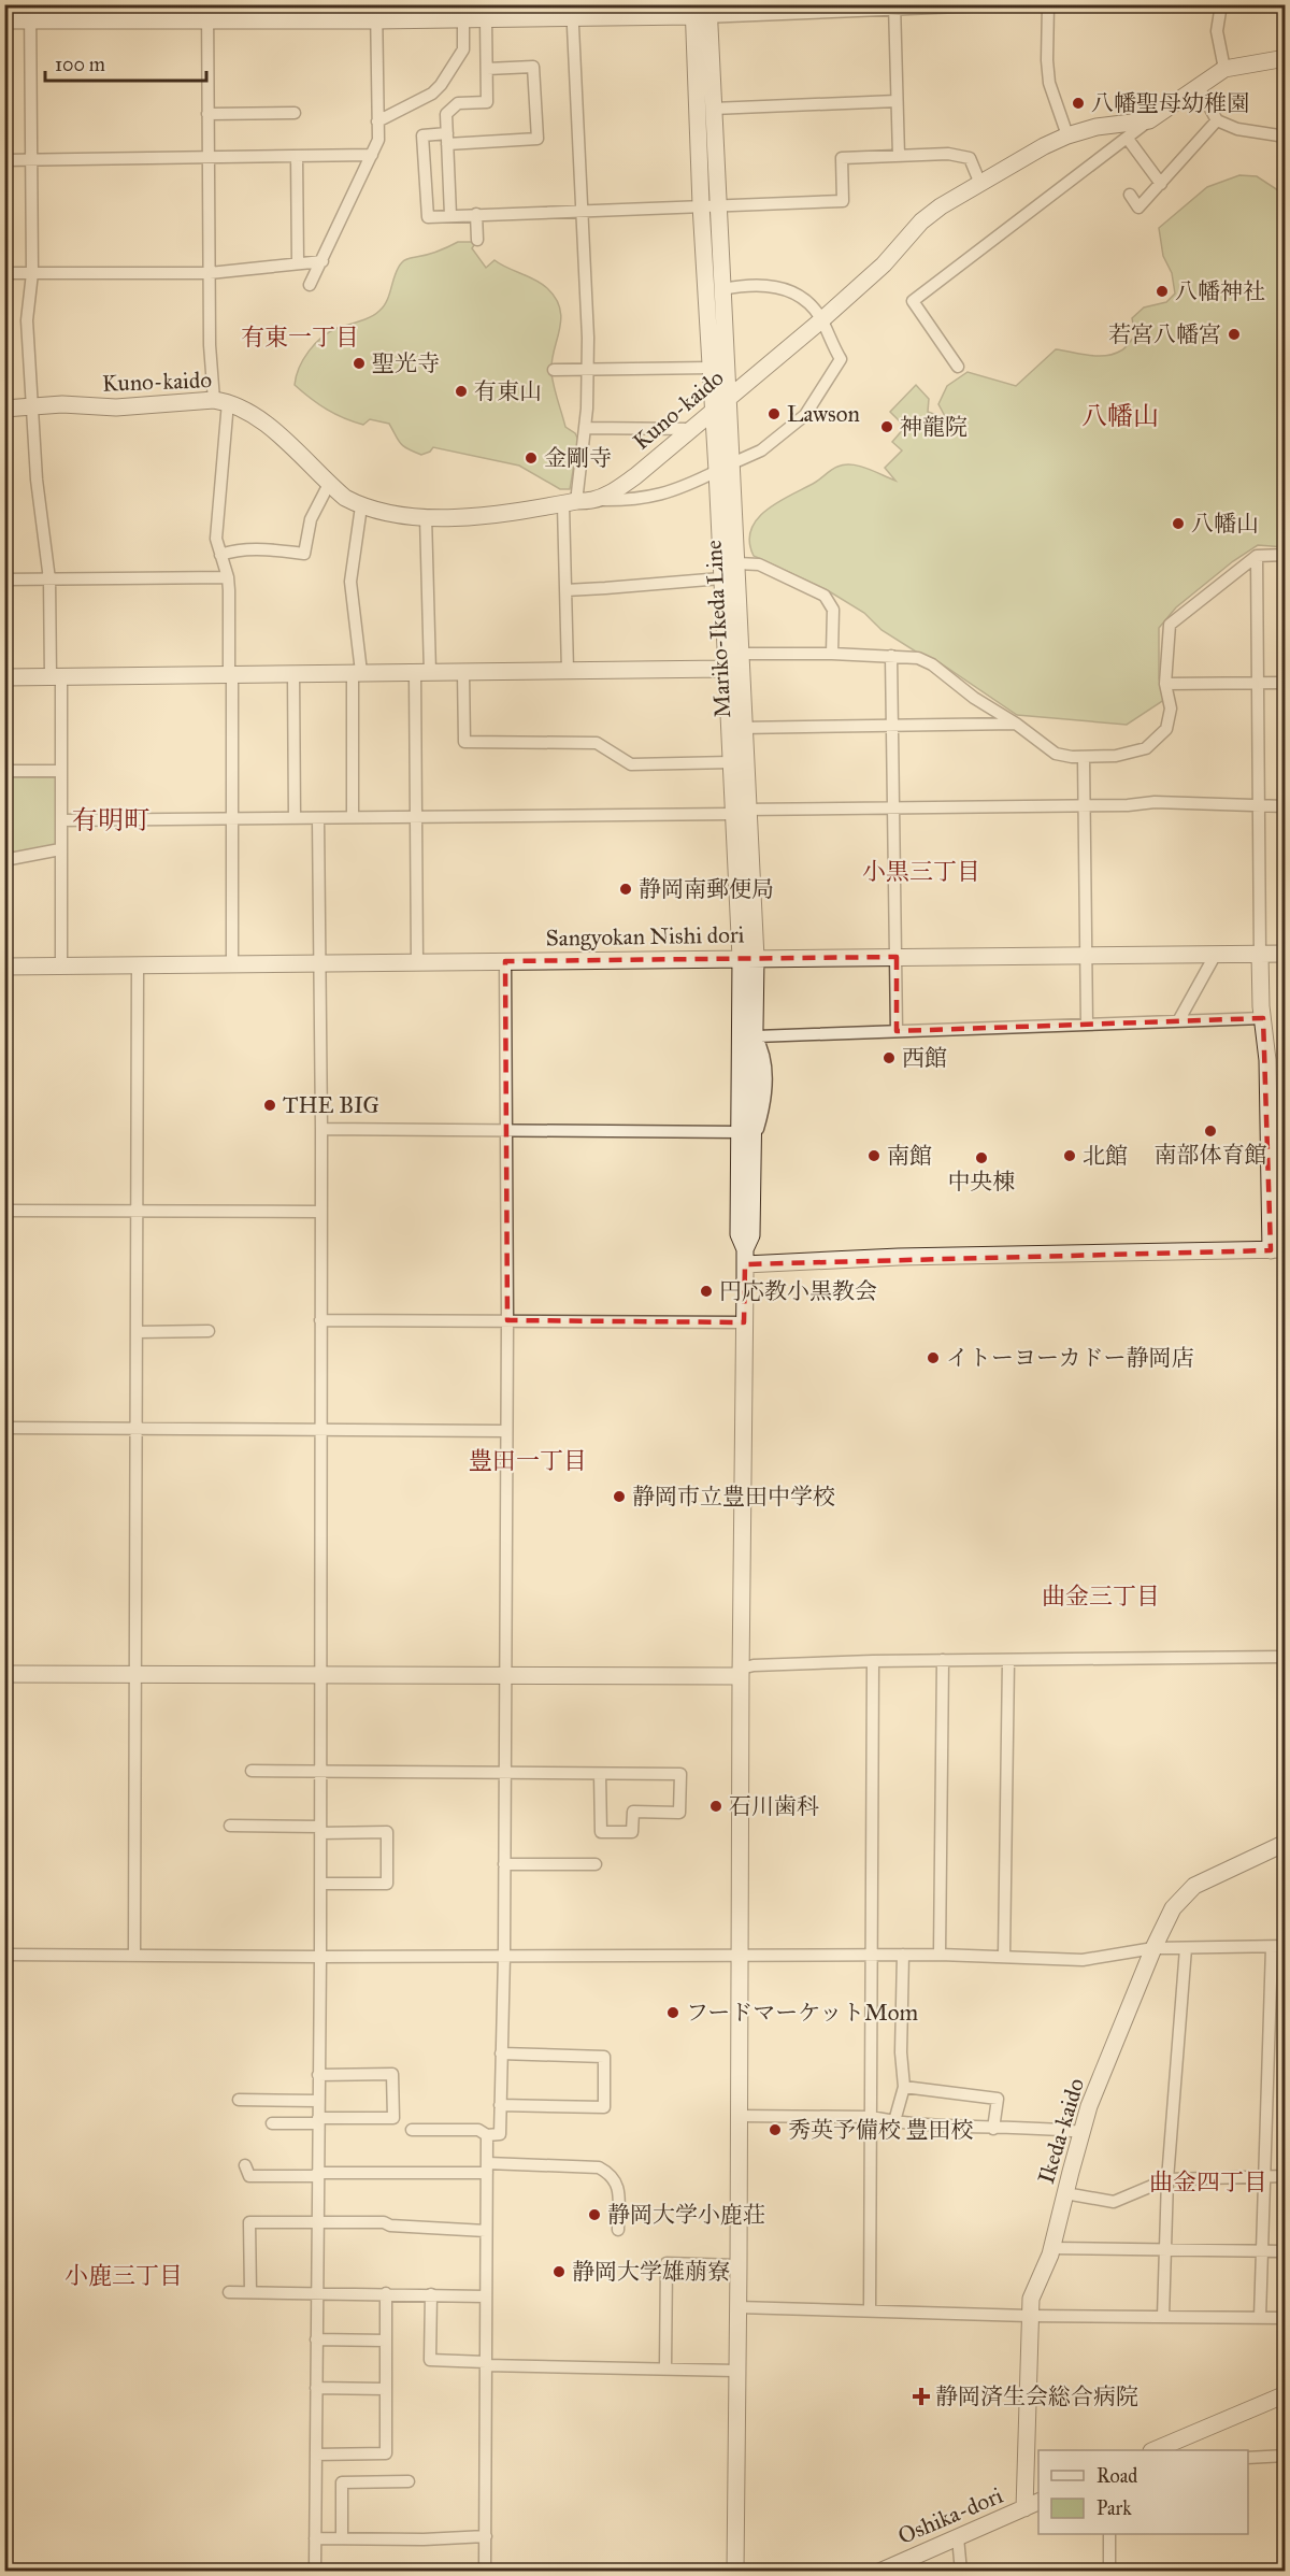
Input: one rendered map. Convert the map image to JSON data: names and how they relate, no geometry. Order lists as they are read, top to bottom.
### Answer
{
  "streets": {
    "street": [
      "Kuno-kaido",
      "Mariko-Ikeda Line",
      "Sangyokan Nishi dori",
      "Ikeda-kaido",
      "Oshika-dori"
    ]
  },
  "crossings": [
    ["Kuno-kaido", "Mariko-Ikeda Line"],
    ["Mariko-Ikeda Line", "Sangyokan Nishi dori"],
    ["Ikeda-kaido", "Oshika-dori"]
  ],
  "districts": [
    "有東一丁目",
    "八幡山",
    "有明町",
    "小黒三丁目",
    "豊田一丁目",
    "曲金三丁目",
    "曲金四丁目",
    "小鹿三丁目"
  ],
  "places": {
    "other": [
      "八幡聖母幼稚園",
      "八幡神社",
      "若宮八幡宮",
      "聖光寺",
      "有東山",
      "Lawson",
      "神龍院",
      "金剛寺",
      "八幡山",
      "静岡南郵便局",
      "西館",
      "THE BIG",
      "南部体育館",
      "南館",
      "北館",
      "中央棟",
      "円応教小黒教会",
      "イトーヨーカドー静岡店",
      "静岡市立豊田中学校",
      "石川歯科",
      "フードマーケットMom",
      "秀英予備校 豊田校",
      "静岡大学小鹿荘",
      "静岡大学雄萠寮"
    ],
    "health": ["静岡済生会総合病院"]
  },
  "legend": ["Road", "Park"],
  "scale_bar": "100 m"
}
